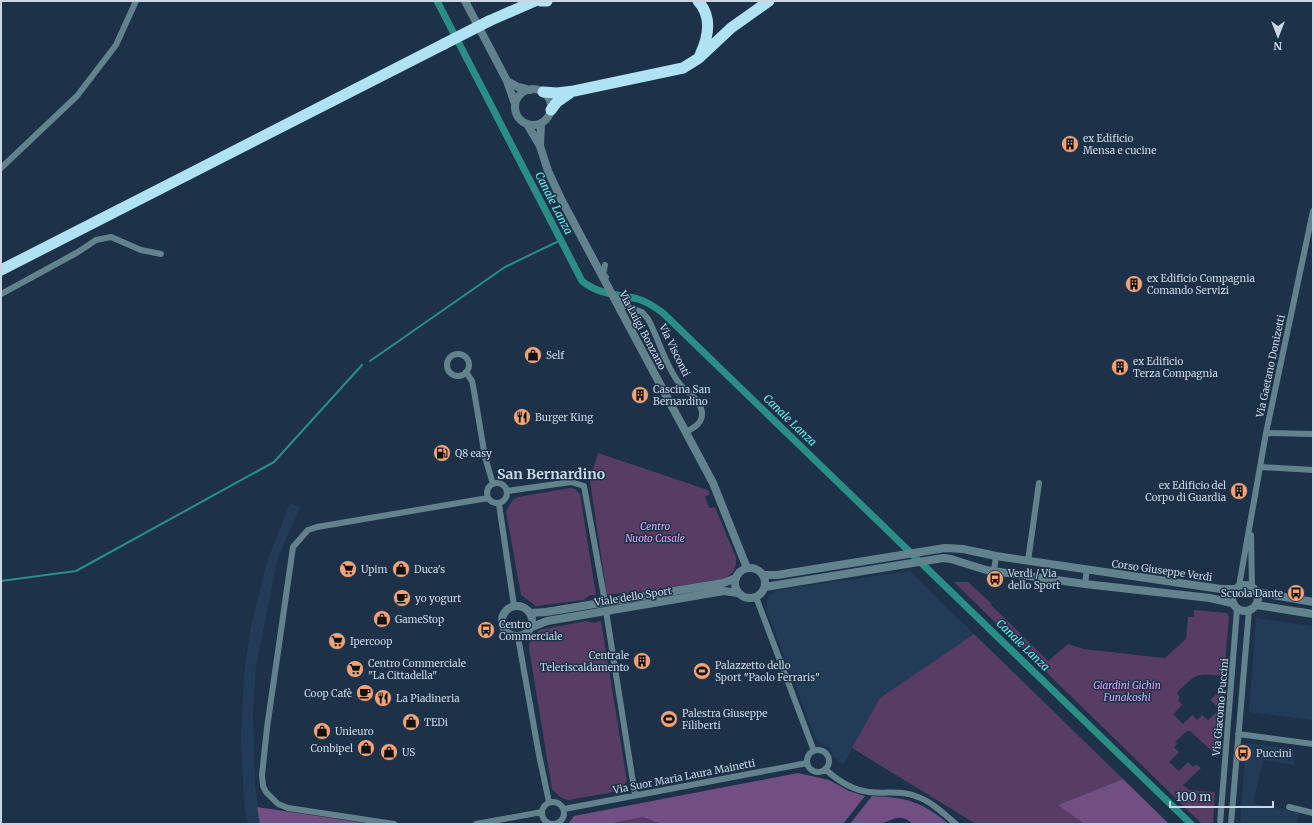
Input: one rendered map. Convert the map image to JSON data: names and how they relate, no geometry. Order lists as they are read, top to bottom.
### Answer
{
  "streets": {
    "street": [
      "Via Luigi Bonzano",
      "Via Visconti",
      "Via Gaetano Donizetti",
      "Corso Giuseppe Verdi",
      "Viale dello Sport",
      "Via Giacomo Puccini",
      "Via Suor Maria Laura Mainetti"
    ]
  },
  "crossings": [
    ["Via Luigi Bonzano", "Via Visconti"],
    ["Via Luigi Bonzano", "Corso Giuseppe Verdi"],
    ["Via Luigi Bonzano", "Viale dello Sport"],
    ["Via Gaetano Donizetti", "Corso Giuseppe Verdi"],
    ["Via Gaetano Donizetti", "Via Giacomo Puccini"],
    ["Corso Giuseppe Verdi", "Viale dello Sport"],
    ["Corso Giuseppe Verdi", "Via Giacomo Puccini"]
  ],
  "districts": ["San Bernardino"],
  "water": ["Canale Lanza"],
  "parks": ["Centro Nuoto Casale", "Giardini Gichin Funakoshi"],
  "places": {
    "building": [
      "ex Edificio Mensa e cucine",
      "ex Edificio Compagnia Comando Servizi",
      "ex Edificio Terza Compagnia",
      "Cascina San Bernardino",
      "ex Edificio del Corpo di Guardia",
      "Centrale Teleriscaldamento"
    ],
    "shop": [
      "Self",
      "Duca's",
      "GameStop",
      "TEDi",
      "Unieuro",
      "Conbipel",
      "US"
    ],
    "restaurant": ["Burger King", "La Piadineria"],
    "fuel station": ["Q8 easy"],
    "supermarket": ["Upim", "Ipercoop", "Centro Commerciale \"La Cittadella\""],
    "bus stop": [
      "Verdi / Via dello Sport",
      "Scuola Dante",
      "Centro Commerciale",
      "Puccini"
    ],
    "cafe": ["yo yogurt", "Coop Cafè"],
    "sports": ["Palazzetto dello Sport \"Paolo Ferraris\"", "Palestra Giuseppe Filiberti"]
  },
  "scale_bar": "100 m",
  "north": "bottom"
}
